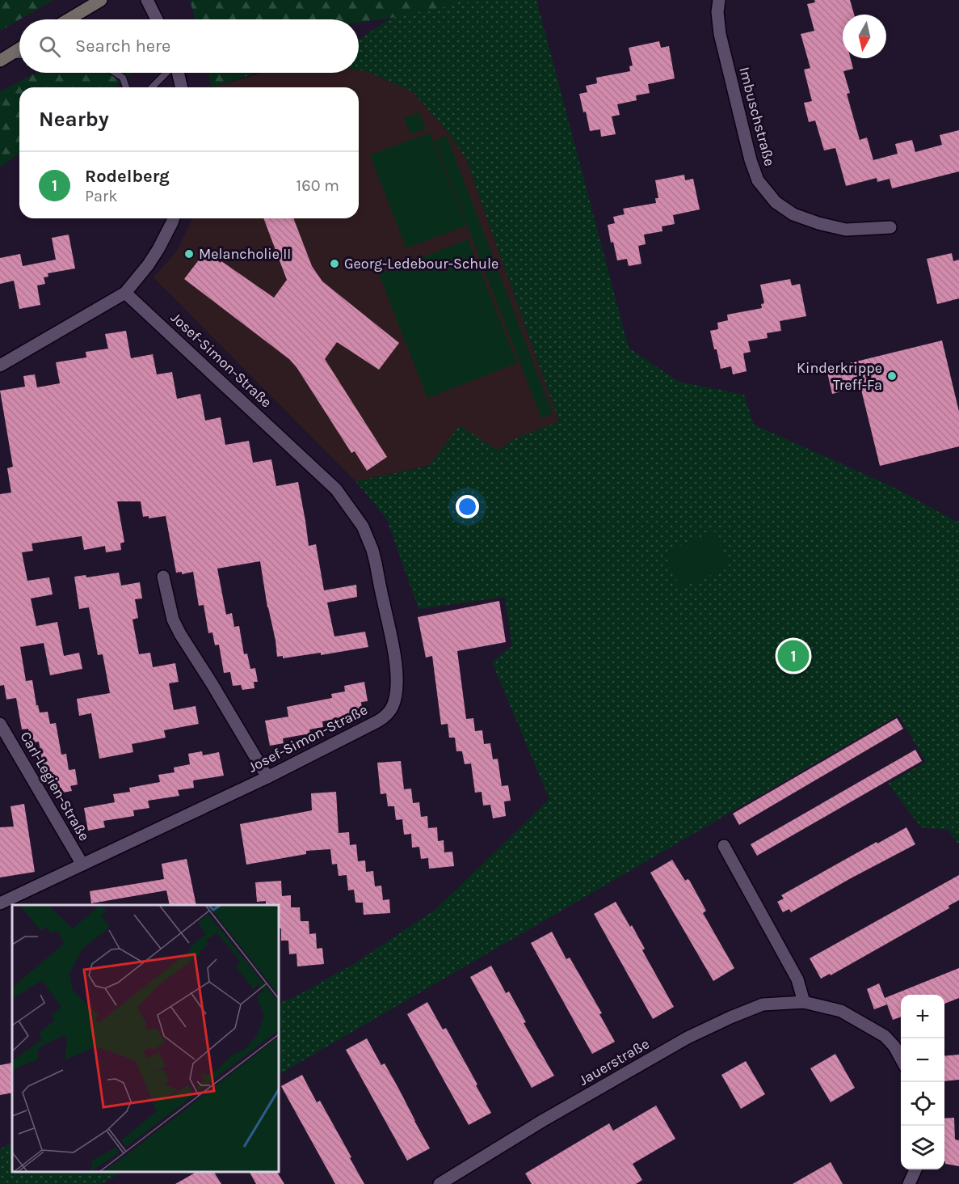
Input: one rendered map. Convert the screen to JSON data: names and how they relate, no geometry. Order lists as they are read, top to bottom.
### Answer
{
  "streets": {
    "street": [
      "Imbuschstraße",
      "Josef-Simon-Straße",
      "Carl-Legien-Straße",
      "Jauerstraße"
    ]
  },
  "crossings": [
    ["Josef-Simon-Straße", "Carl-Legien-Straße"]
  ],
  "places": ["Melancholie II", "Georg-Ledebour-Schule", "Kinderkrippe Treff-Fa"],
  "north": "bottom",
  "page": {
    "search": "Search here",
    "heading": "Nearby",
    "list": [
      {
        "mark": "1",
        "name": "Rodelberg",
        "note": "Park",
        "value": "160 m"
      }
    ],
    "pins": "1",
    "map_buttons": ["+", "−"]
  }
}
